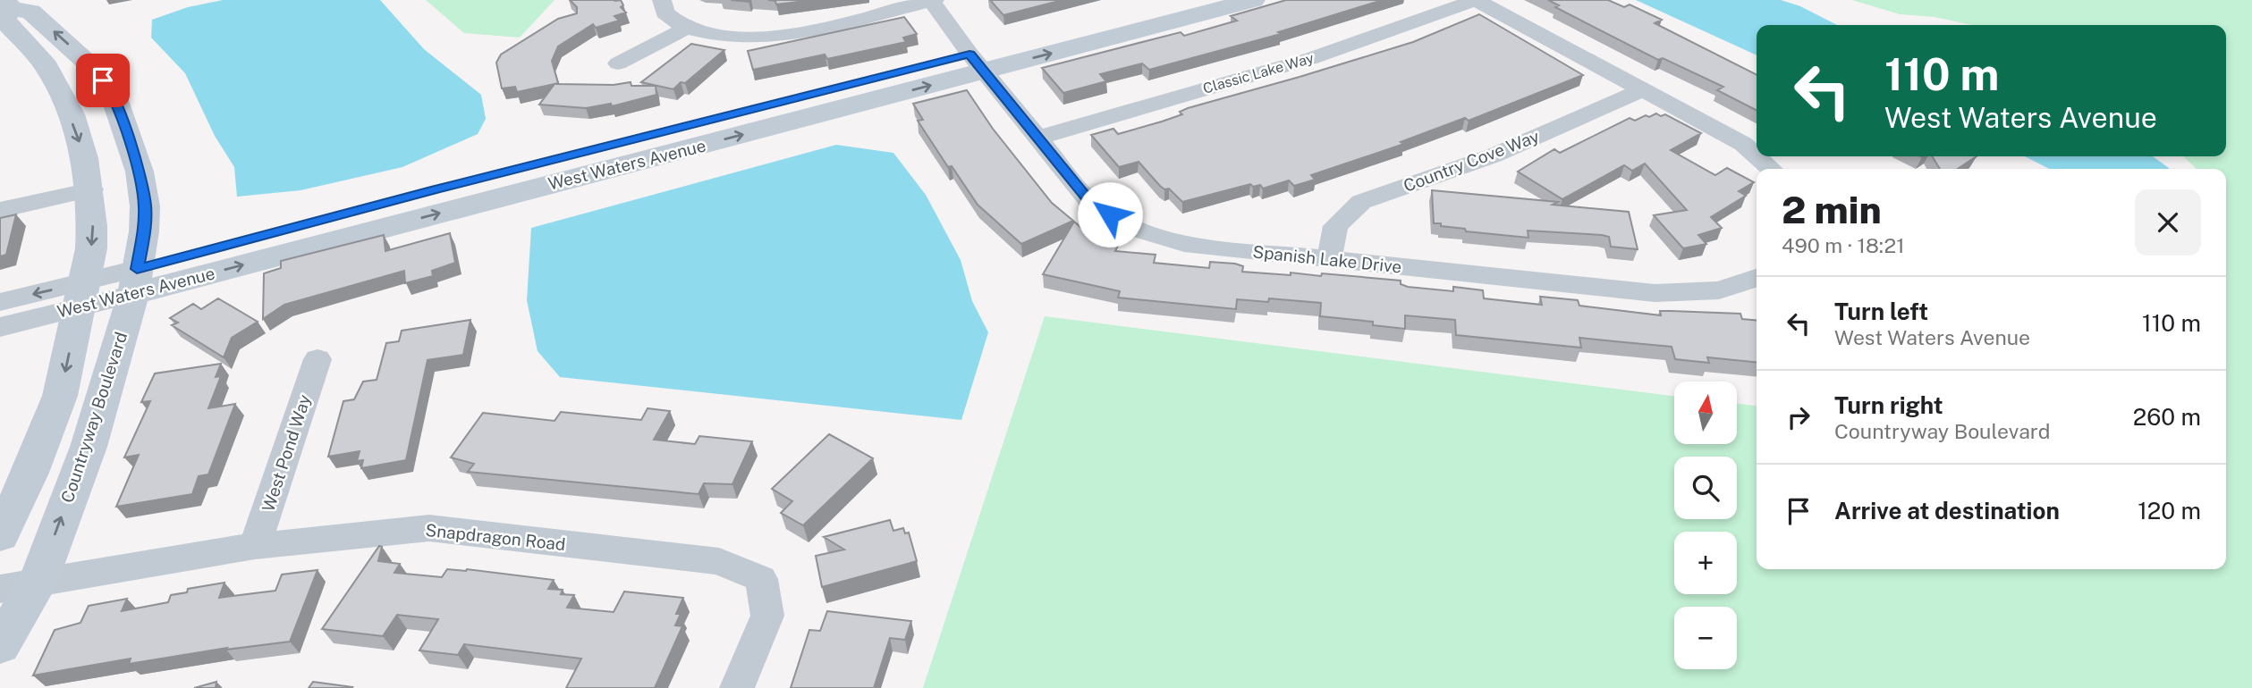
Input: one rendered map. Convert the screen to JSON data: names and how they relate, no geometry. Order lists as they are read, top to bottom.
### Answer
{
  "streets": {
    "street": [
      "Classic Lake Way",
      "Country Cove Way",
      "West Waters Avenue",
      "Spanish Lake Drive",
      "Countryway Boulevard",
      "West Pond Way",
      "Snapdragon Road"
    ]
  },
  "crossings": [
    ["Classic Lake Way", "Spanish Lake Drive"],
    ["Country Cove Way", "Spanish Lake Drive"],
    ["West Waters Avenue", "Spanish Lake Drive"],
    ["West Waters Avenue", "Countryway Boulevard"],
    ["Countryway Boulevard", "Snapdragon Road"],
    ["West Pond Way", "Snapdragon Road"]
  ],
  "north": "top",
  "page": {
    "turn": ["110 m", "West Waters Avenue"],
    "heading": ["2 min", "490 m · 18:21"],
    "list": [
      {
        "name": "Turn left",
        "note": "West Waters Avenue",
        "value": "110 m"
      },
      {
        "name": "Turn right",
        "note": "Countryway Boulevard",
        "value": "260 m"
      },
      {
        "name": "Arrive at destination",
        "value": "120 m"
      }
    ],
    "map_buttons": ["+", "−"]
  }
}
